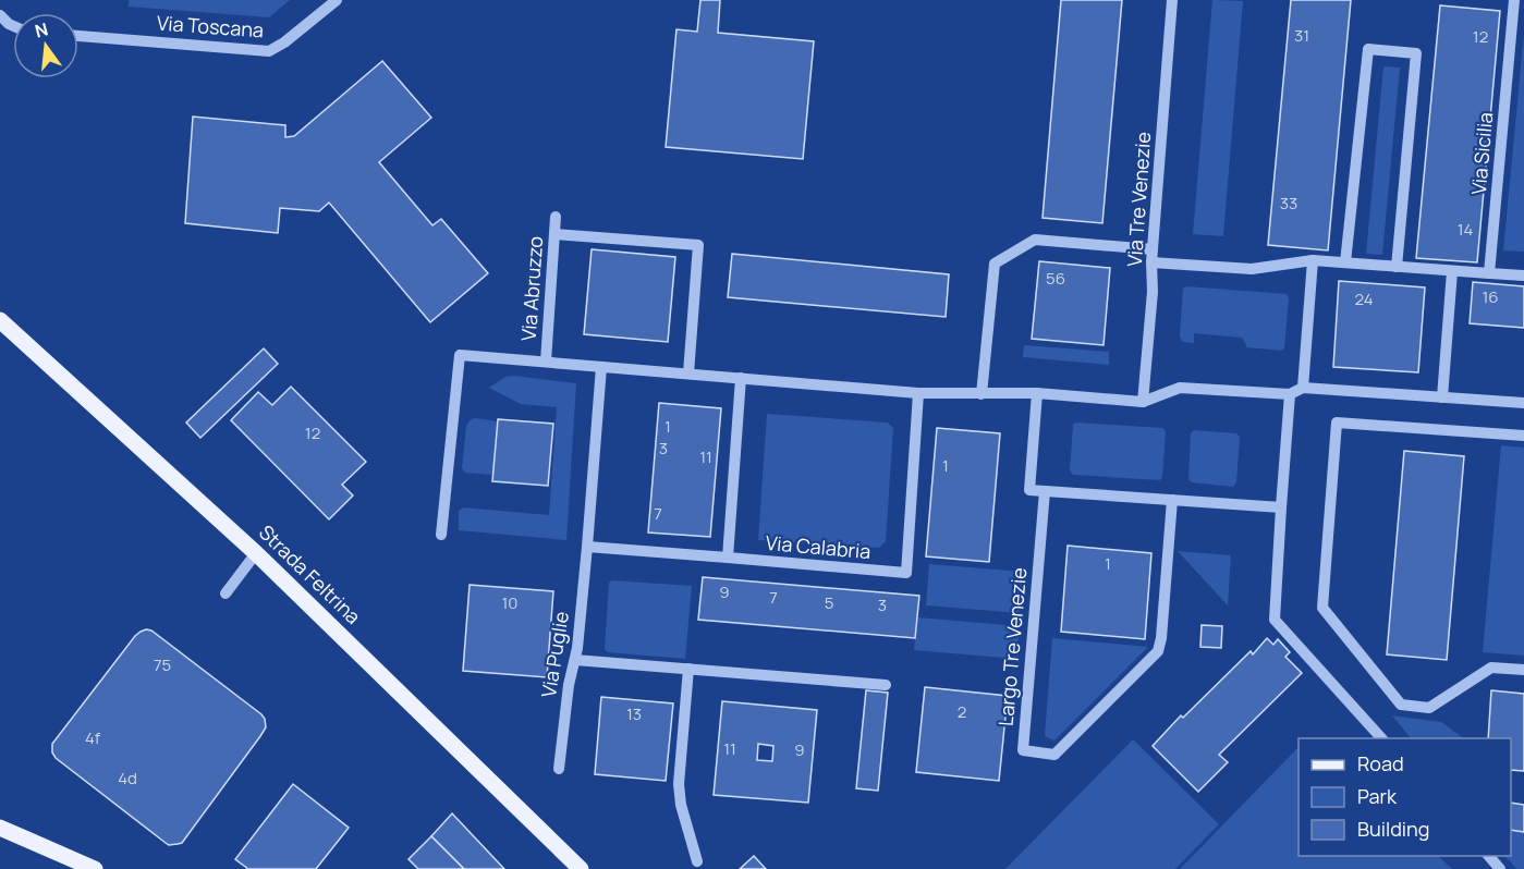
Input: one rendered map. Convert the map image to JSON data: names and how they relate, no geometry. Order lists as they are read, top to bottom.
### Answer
{
  "streets": {
    "main road": ["Strada Feltrina"],
    "street": [
      "Via Toscana",
      "Via Sicilia",
      "Via Tre Venezie",
      "Via Abruzzo",
      "Via Calabria",
      "Largo Tre Venezie",
      "Via Puglie"
    ]
  },
  "house_numbers": [
    "31",
    "12",
    "33",
    "14",
    "56",
    "16",
    "24",
    "1",
    "12",
    "3",
    "11",
    "1",
    "7",
    "1",
    "9",
    "7",
    "10",
    "5",
    "3",
    "75",
    "2",
    "13",
    "4f",
    "11",
    "9",
    "4d"
  ],
  "legend": ["Road", "Park", "Building"],
  "north": "top"
}
